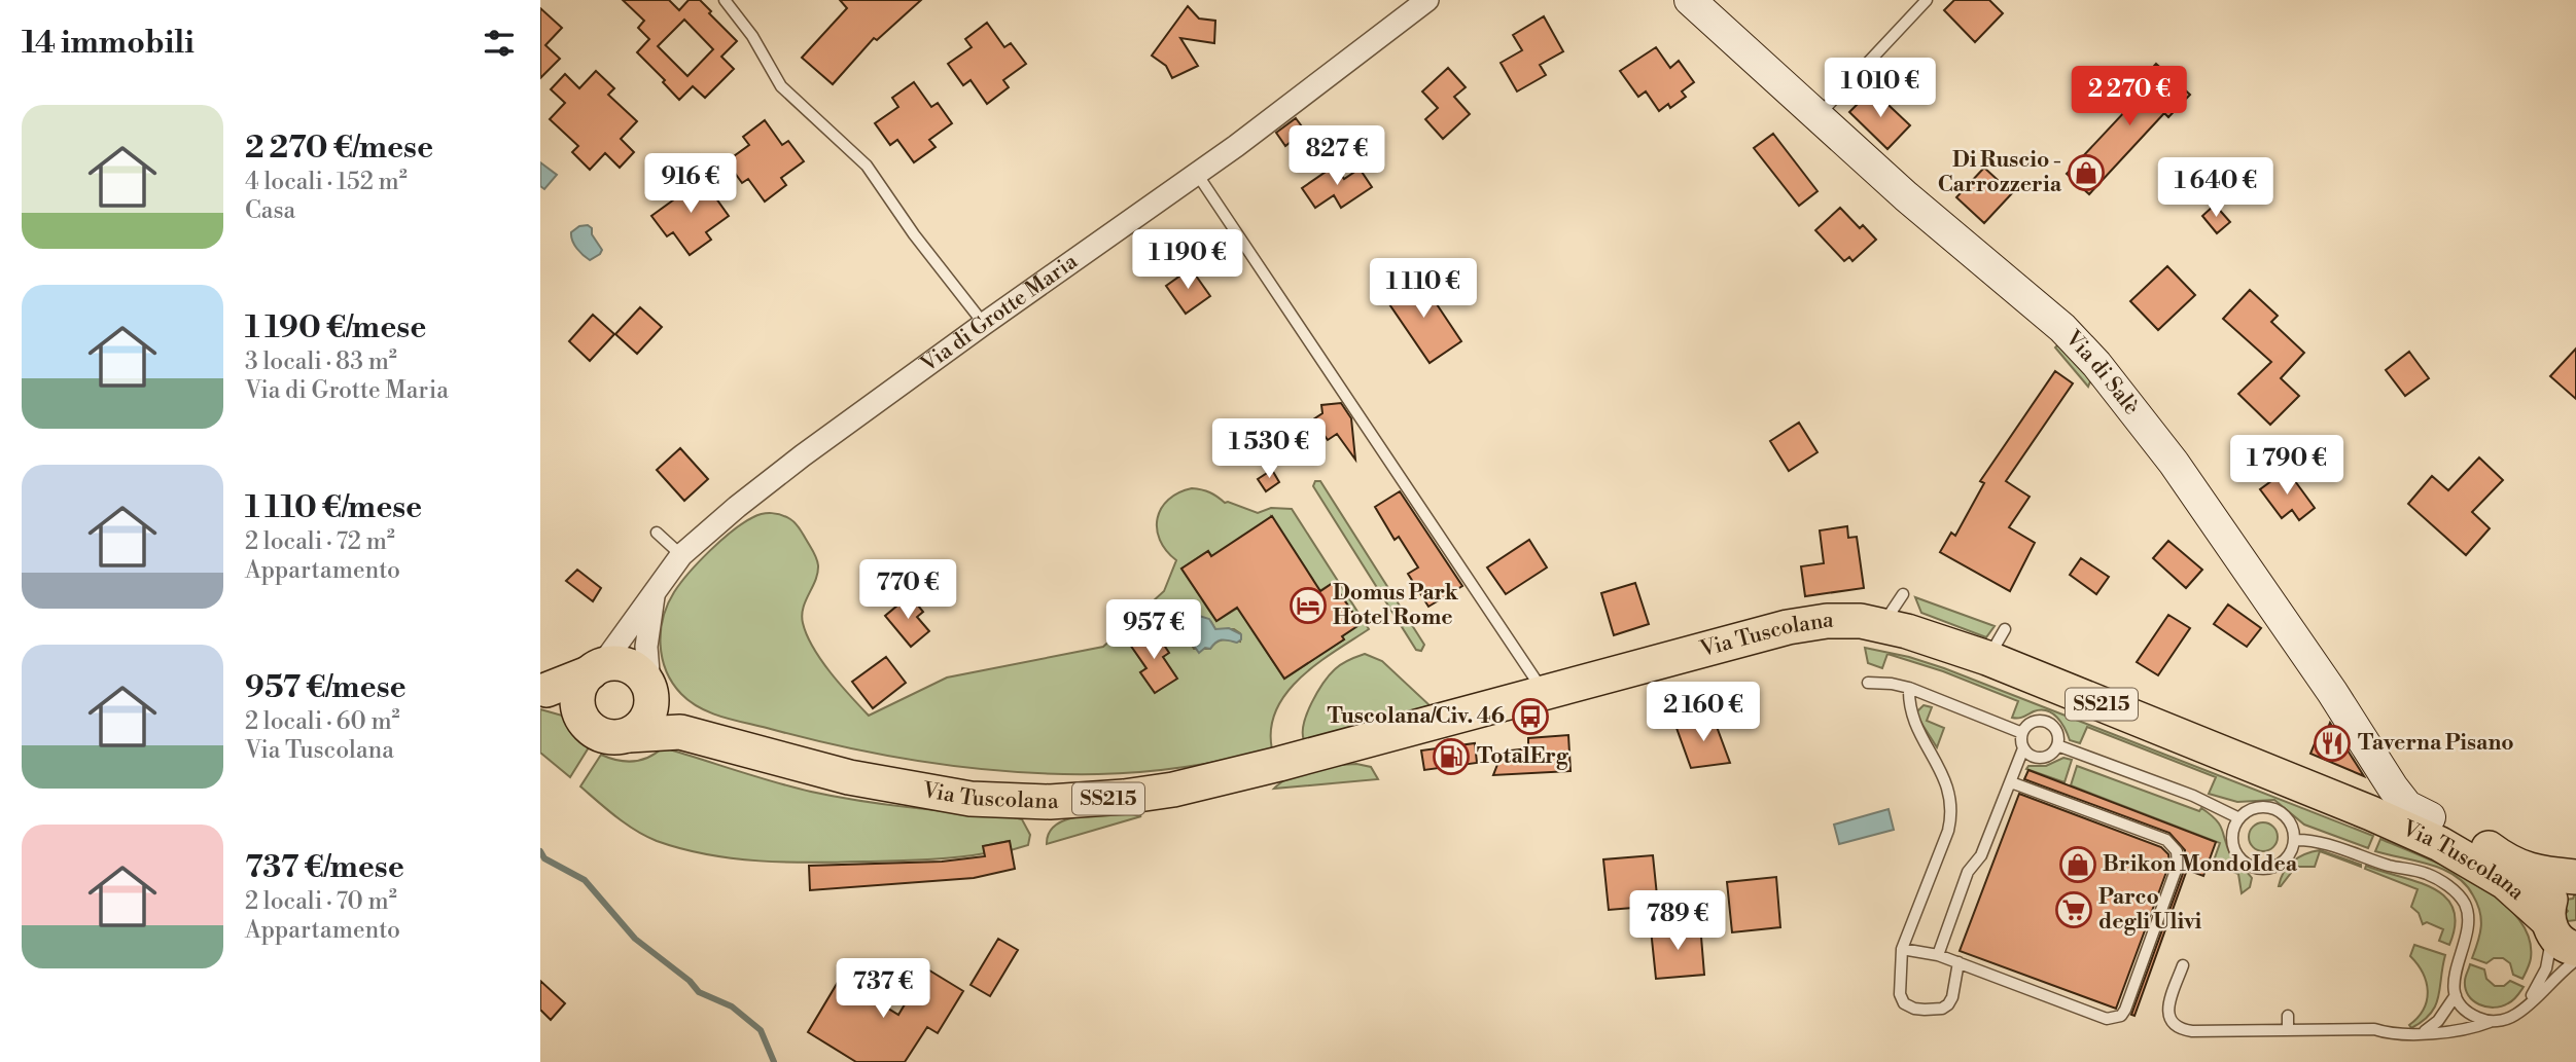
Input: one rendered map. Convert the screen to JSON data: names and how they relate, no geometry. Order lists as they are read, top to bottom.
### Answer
{
  "streets": {
    "main road": ["Via di Salè", "Via Tuscolana", "SS215"],
    "street": ["Via di Grotte Maria"]
  },
  "crossings": [
    ["Via di Grotte Maria", "Via Tuscolana"],
    ["Via di Salè", "Via Tuscolana"]
  ],
  "places": {
    "shop": ["Di Ruscio - Carrozzeria", "Brikon MondoIdea"],
    "hotel": ["Domus Park Hotel Rome"],
    "bus stop": ["Tuscolana/Civ. 46"],
    "restaurant": ["Taverna Pisano"],
    "fuel station": ["TotalErg"],
    "supermarket": ["Parco degli Ulivi"]
  },
  "page": {
    "heading": "14 immobili",
    "price": [
      "1 010 €",
      "2 270 €",
      "827 €",
      "916 €",
      "1 640 €",
      "1 190 €",
      "1 110 €",
      "1 530 €",
      "1 790 €",
      "770 €",
      "957 €",
      "2 160 €",
      "789 €",
      "737 €"
    ],
    "list": [
      {
        "name": "2 270 €/mese",
        "note": "4 locali · 152 m² · Casa"
      },
      {
        "name": "1 190 €/mese",
        "note": "3 locali · 83 m² · Via di Grotte Maria"
      },
      {
        "name": "1 110 €/mese",
        "note": "2 locali · 72 m² · Appartamento"
      },
      {
        "name": "957 €/mese",
        "note": "2 locali · 60 m² · Via Tuscolana"
      },
      {
        "name": "737 €/mese",
        "note": "2 locali · 70 m² · Appartamento"
      }
    ]
  }
}
